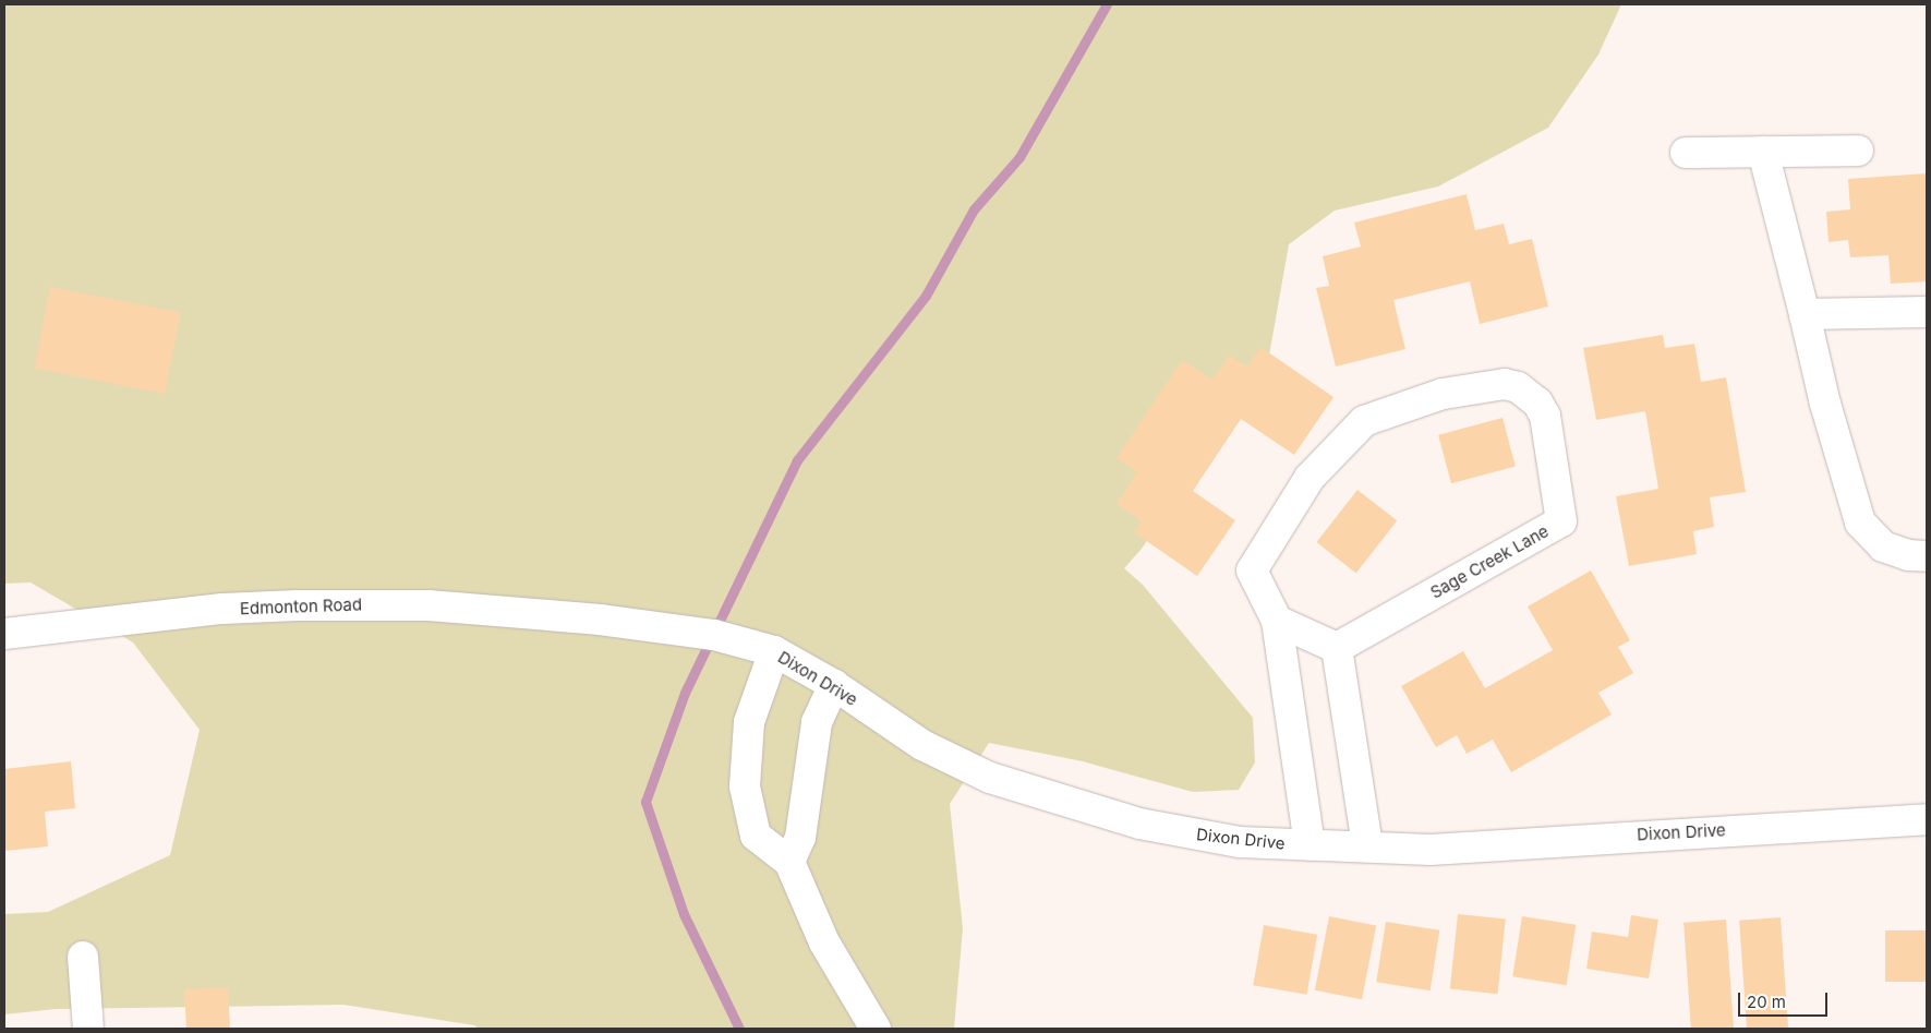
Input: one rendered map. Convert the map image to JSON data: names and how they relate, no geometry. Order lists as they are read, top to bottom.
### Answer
{
  "streets": {
    "street": ["Sage Creek Lane", "Edmonton Road", "Dixon Drive"]
  },
  "crossings": [
    ["Sage Creek Lane", "Dixon Drive"],
    ["Edmonton Road", "Dixon Drive"]
  ],
  "scale_bar": "20 m"
}
